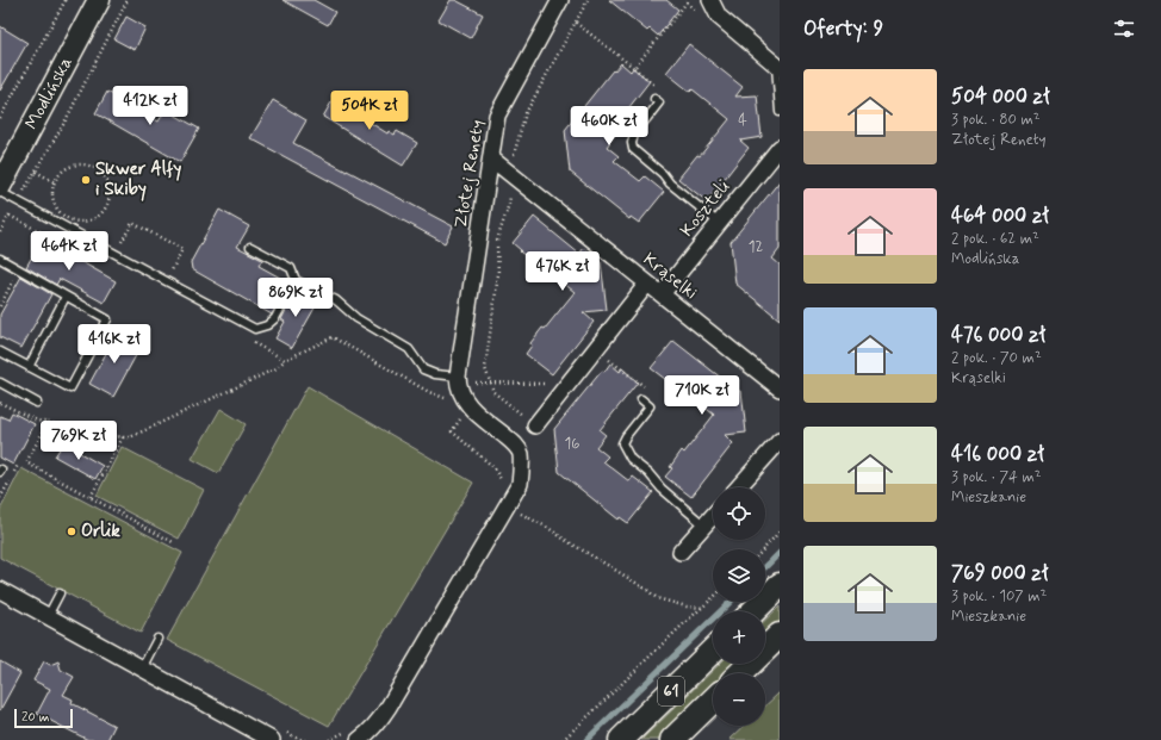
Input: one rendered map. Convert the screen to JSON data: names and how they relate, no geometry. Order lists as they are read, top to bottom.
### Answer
{
  "streets": {
    "main road": ["Modlińska", "61"],
    "street": ["Złotej Renety", "Koszteli", "Krąselki"]
  },
  "crossings": [
    ["Złotej Renety", "Krąselki"],
    ["Koszteli", "Krąselki"]
  ],
  "places": ["Skwer Alfy i Skiby", "Orlik"],
  "house_numbers": ["4", "12", "16"],
  "scale_bar": "20 m",
  "page": {
    "heading": "Oferty: 9",
    "list": [
      {
        "name": "504 000 zł",
        "note": "3 pok. · 80 m² · Złotej Renety"
      },
      {
        "name": "464 000 zł",
        "note": "2 pok. · 62 m² · Modlińska"
      },
      {
        "name": "476 000 zł",
        "note": "2 pok. · 70 m² · Krąselki"
      },
      {
        "name": "416 000 zł",
        "note": "3 pok. · 74 m² · Mieszkanie"
      },
      {
        "name": "769 000 zł",
        "note": "3 pok. · 107 m² · Mieszkanie"
      }
    ],
    "price": [
      "412K zł",
      "504K zł",
      "460K zł",
      "464K zł",
      "476K zł",
      "869K zł",
      "416K zł",
      "710K zł",
      "769K zł"
    ],
    "map_buttons": ["+", "−"],
    "scale": "20 m"
  }
}
